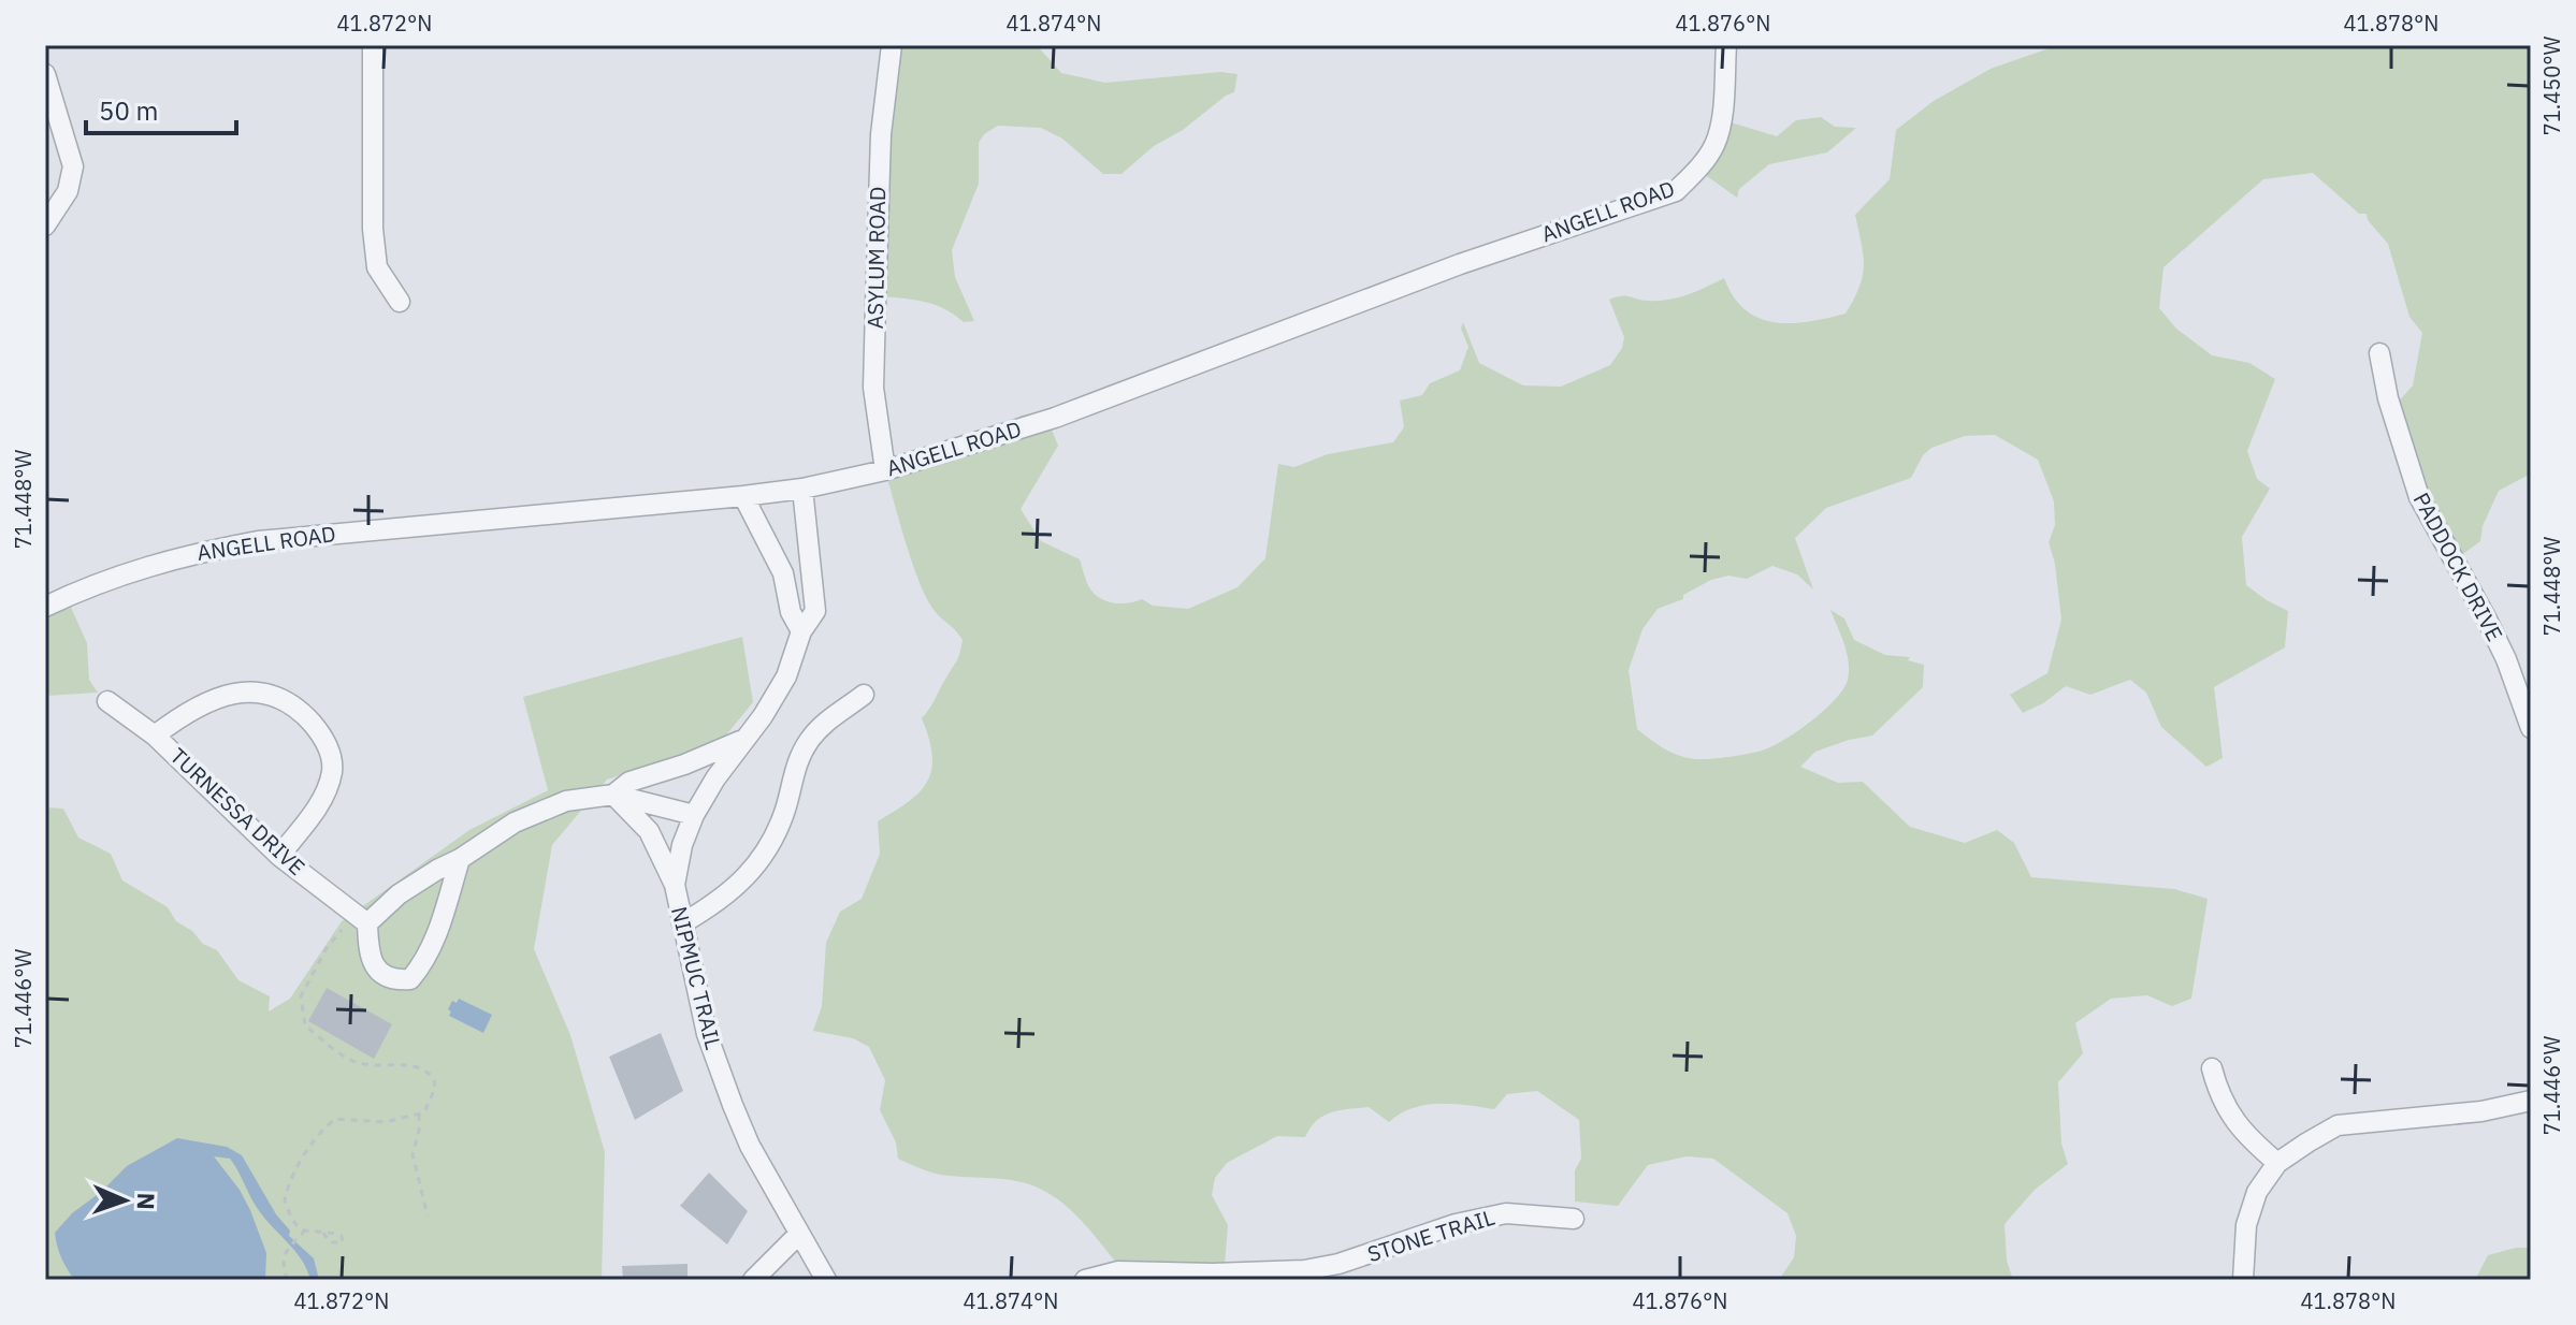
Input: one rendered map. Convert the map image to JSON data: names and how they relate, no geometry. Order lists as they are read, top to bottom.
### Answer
{
  "streets": {
    "street": [
      "ANGELL ROAD",
      "ASYLUM ROAD",
      "PADDOCK DRIVE",
      "TURNESSA DRIVE",
      "NIPMUC TRAIL",
      "STONE TRAIL"
    ]
  },
  "crossings": [
    ["ANGELL ROAD", "ASYLUM ROAD"],
    ["ANGELL ROAD", "NIPMUC TRAIL"]
  ],
  "scale_bar": "50 m",
  "north": "right",
  "coordinates": [
    "41.872°N",
    "41.874°N",
    "41.876°N",
    "41.878°N",
    "71.450°W",
    "71.448°W",
    "71.446°W"
  ]
}
